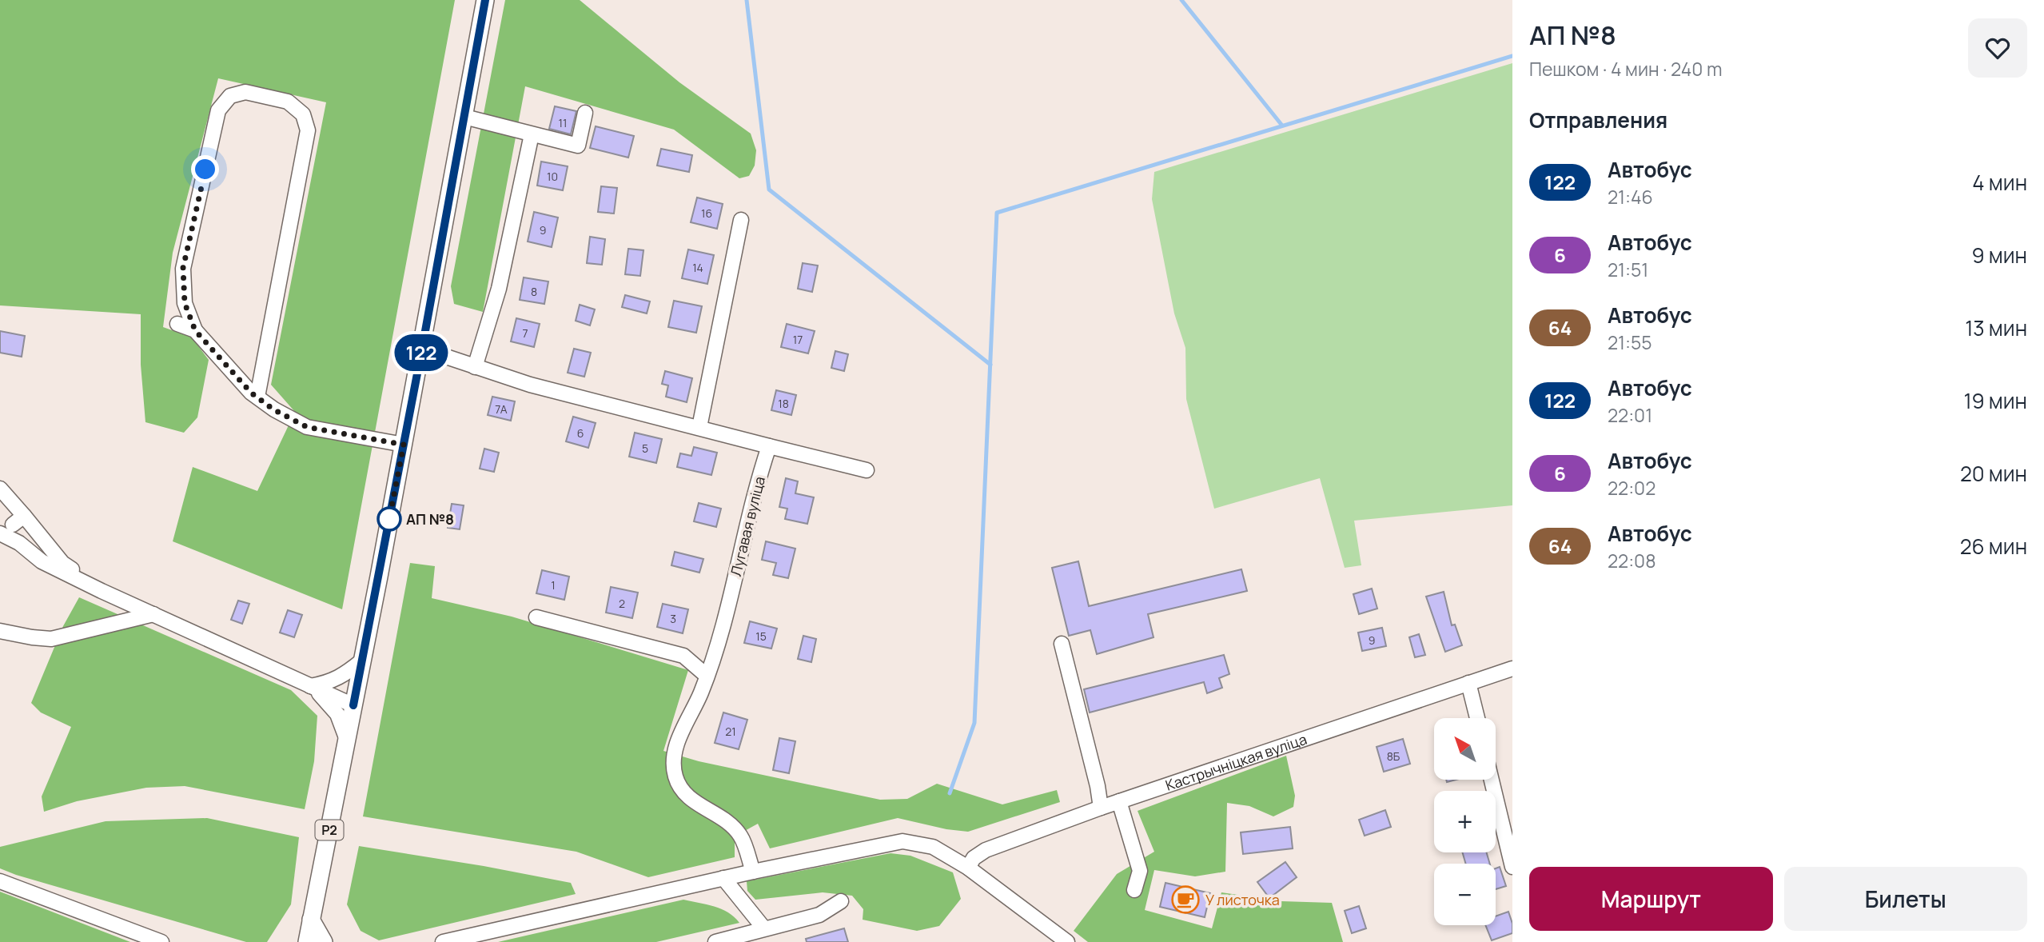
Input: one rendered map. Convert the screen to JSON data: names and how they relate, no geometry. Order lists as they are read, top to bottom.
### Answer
{
  "streets": {
    "main road": ["Р2"],
    "street": ["Лугавая вуліца", "Кастрычніцкая вуліца"]
  },
  "places": {
    "other": ["АП №8"],
    "cafe": ["У листочка"]
  },
  "lines": ["bus line 122"],
  "house_numbers": [
    "11",
    "10",
    "16",
    "9",
    "14",
    "8",
    "7",
    "17",
    "18",
    "7А",
    "6",
    "5",
    "1",
    "2",
    "3",
    "15",
    "9",
    "21",
    "8Б"
  ],
  "north": "top left",
  "page": {
    "on_map": "122",
    "heading": [
      ["АП №8", "Пешком · 4 мин · 240 m"],
      "Отправления"
    ],
    "list": [
      {
        "mark": "122",
        "name": "Автобус",
        "note": "21:46",
        "value": "4 мин"
      },
      {
        "mark": "6",
        "name": "Автобус",
        "note": "21:51",
        "value": "9 мин"
      },
      {
        "mark": "64",
        "name": "Автобус",
        "note": "21:55",
        "value": "13 мин"
      },
      {
        "mark": "122",
        "name": "Автобус",
        "note": "22:01",
        "value": "19 мин"
      },
      {
        "mark": "6",
        "name": "Автобус",
        "note": "22:02",
        "value": "20 мин"
      },
      {
        "mark": "64",
        "name": "Автобус",
        "note": "22:08",
        "value": "26 мин"
      }
    ],
    "map_buttons": ["+", "−"],
    "buttons": ["Маршрут", "Билеты"]
  }
}
